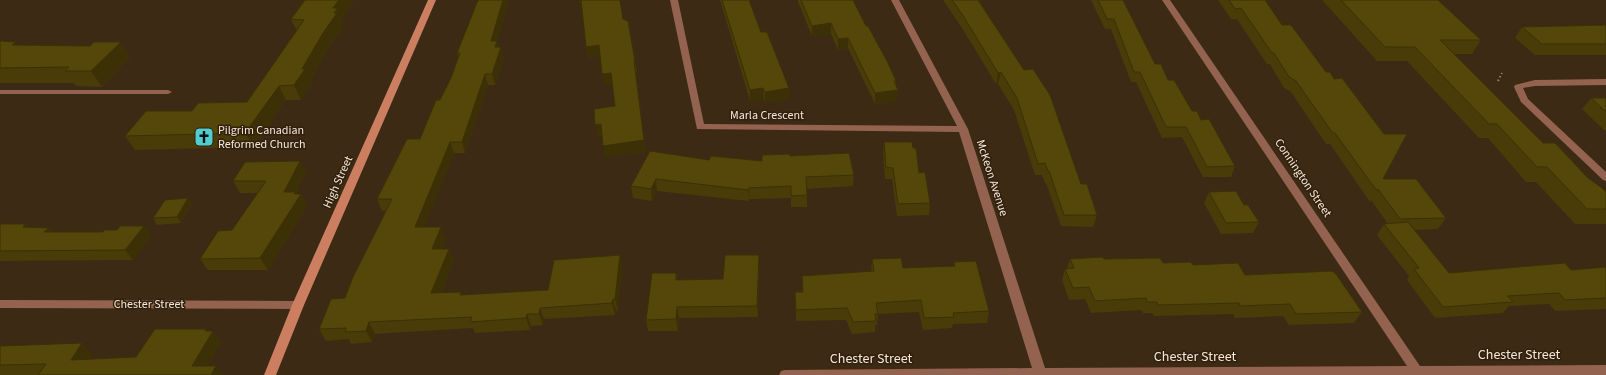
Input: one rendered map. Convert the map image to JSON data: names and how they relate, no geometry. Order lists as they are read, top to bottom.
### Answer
{
  "streets": {
    "street": [
      "Marla Crescent",
      "McKeon Avenue",
      "Connington Street",
      "High Street",
      "Chester Street"
    ]
  },
  "crossings": [
    ["Marla Crescent", "McKeon Avenue"],
    ["McKeon Avenue", "Chester Street"],
    ["Connington Street", "Chester Street"],
    ["High Street", "Chester Street"]
  ],
  "places": {
    "church": ["Pilgrim Canadian Reformed Church"]
  }
}
